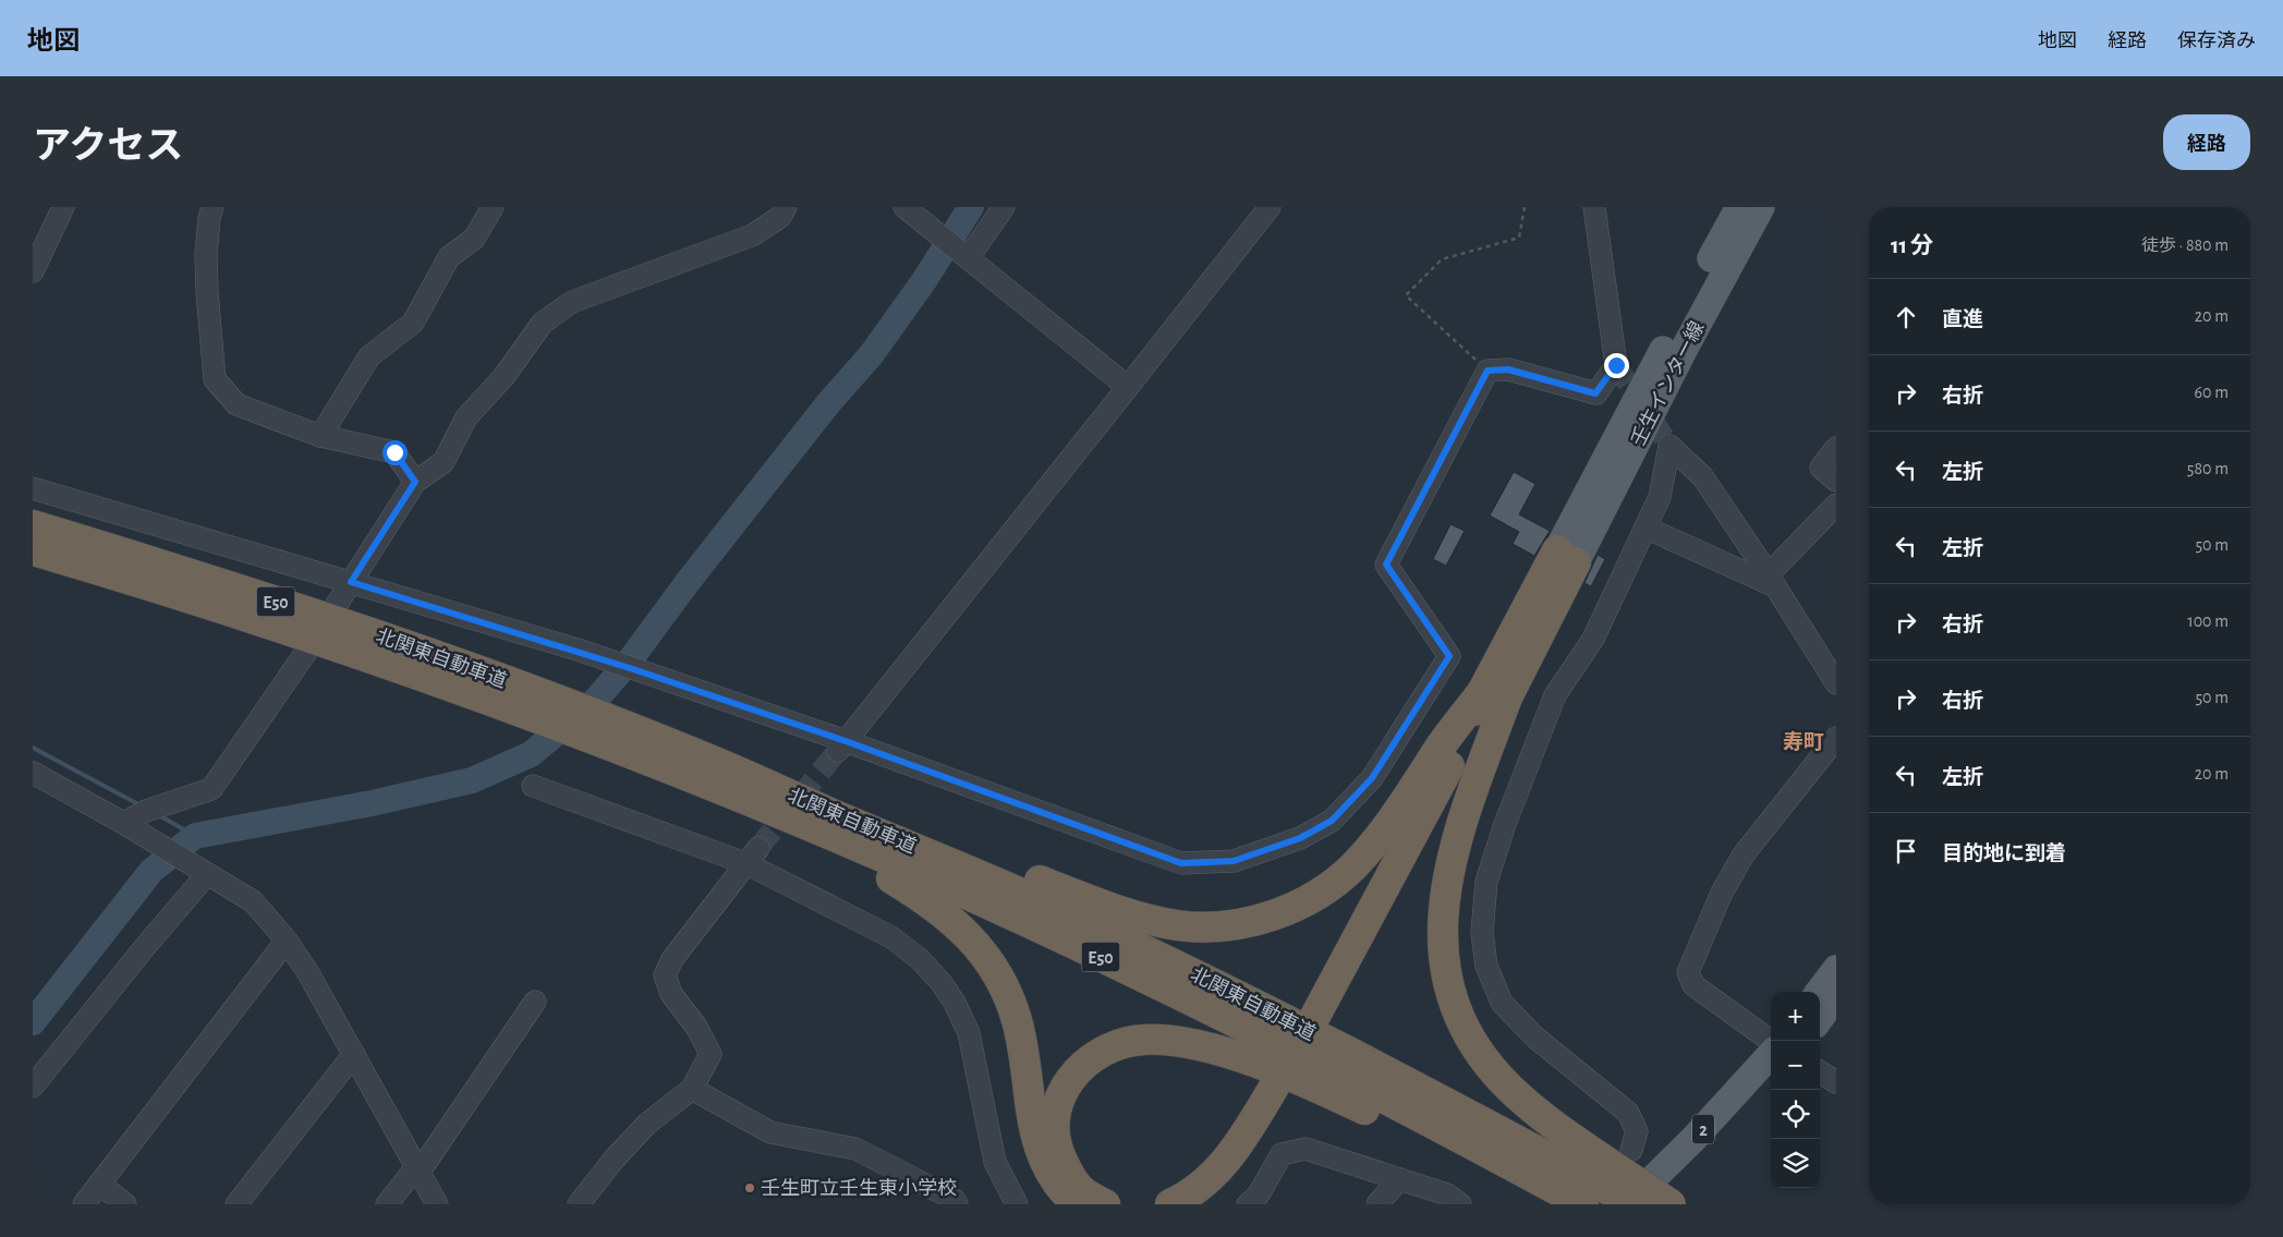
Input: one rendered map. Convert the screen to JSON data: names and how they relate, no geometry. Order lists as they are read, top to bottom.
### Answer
{
  "streets": {
    "highway": ["E50", "北関東自動車道"],
    "main road": ["壬生インター線", "2"]
  },
  "crossings": [
    ["北関東自動車道", "2"]
  ],
  "districts": ["寿町"],
  "places": ["壬生町立壬生東小学校"],
  "page": {
    "header": "地図",
    "nav": ["地図", "経路", "保存済み"],
    "title": "アクセス",
    "buttons": "経路",
    "heading": ["11 分", "徒歩 · 880 m"],
    "list": [
      ["直進", "20 m"],
      ["右折", "60 m"],
      ["左折", "580 m"],
      ["左折", "50 m"],
      ["右折", "100 m"],
      ["右折", "50 m"],
      ["左折", "20 m"],
      "目的地に到着"
    ],
    "map_buttons": ["+", "−"]
  }
}
